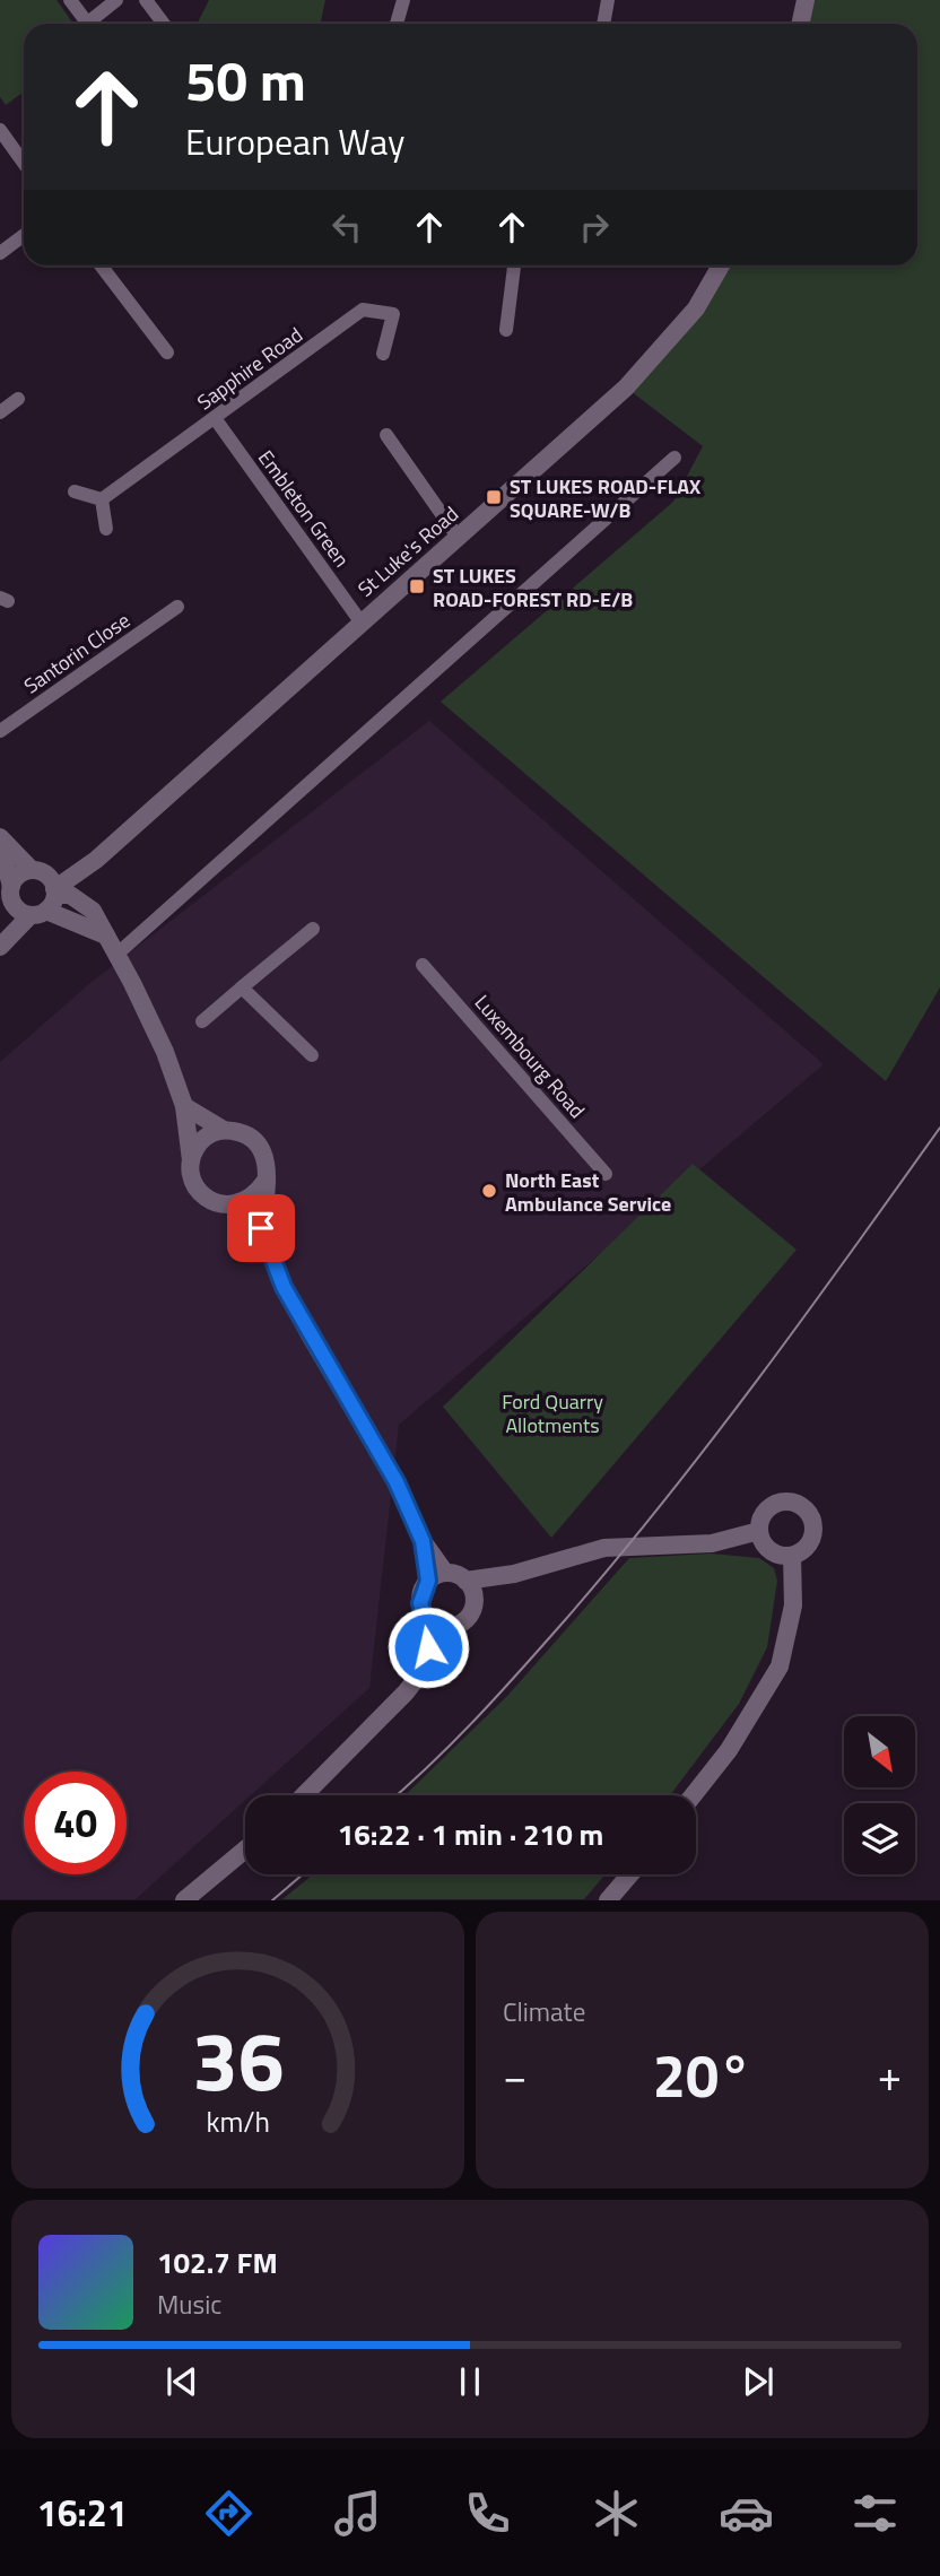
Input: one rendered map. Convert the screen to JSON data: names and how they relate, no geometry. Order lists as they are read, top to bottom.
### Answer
{
  "streets": {
    "main road": ["St Luke's Road"],
    "street": [
      "Sapphire Road",
      "Embleton Green",
      "Santorin Close",
      "Luxembourg Road"
    ]
  },
  "crossings": [
    ["Sapphire Road", "Embleton Green"],
    ["Embleton Green", "St Luke's Road"]
  ],
  "parks": ["Ford Quarry Allotments"],
  "places": {
    "transit": ["ST LUKES ROAD-FLAX SQUARE-W/B", "ST LUKES ROAD-FOREST RD-E/B"],
    "other": ["North East Ambulance Service"]
  },
  "north": "bottom right",
  "page": {
    "turn": ["50 m", "European Way"],
    "limit": "40",
    "trip": "16:22 · 1 min · 210 m",
    "tile": "Climate",
    "heat": ["−", "20°", "+"],
    "song": ["102.7 FM", "Music"],
    "tabs": "16:21",
    "gauge": ["36", "km/h"]
  }
}
